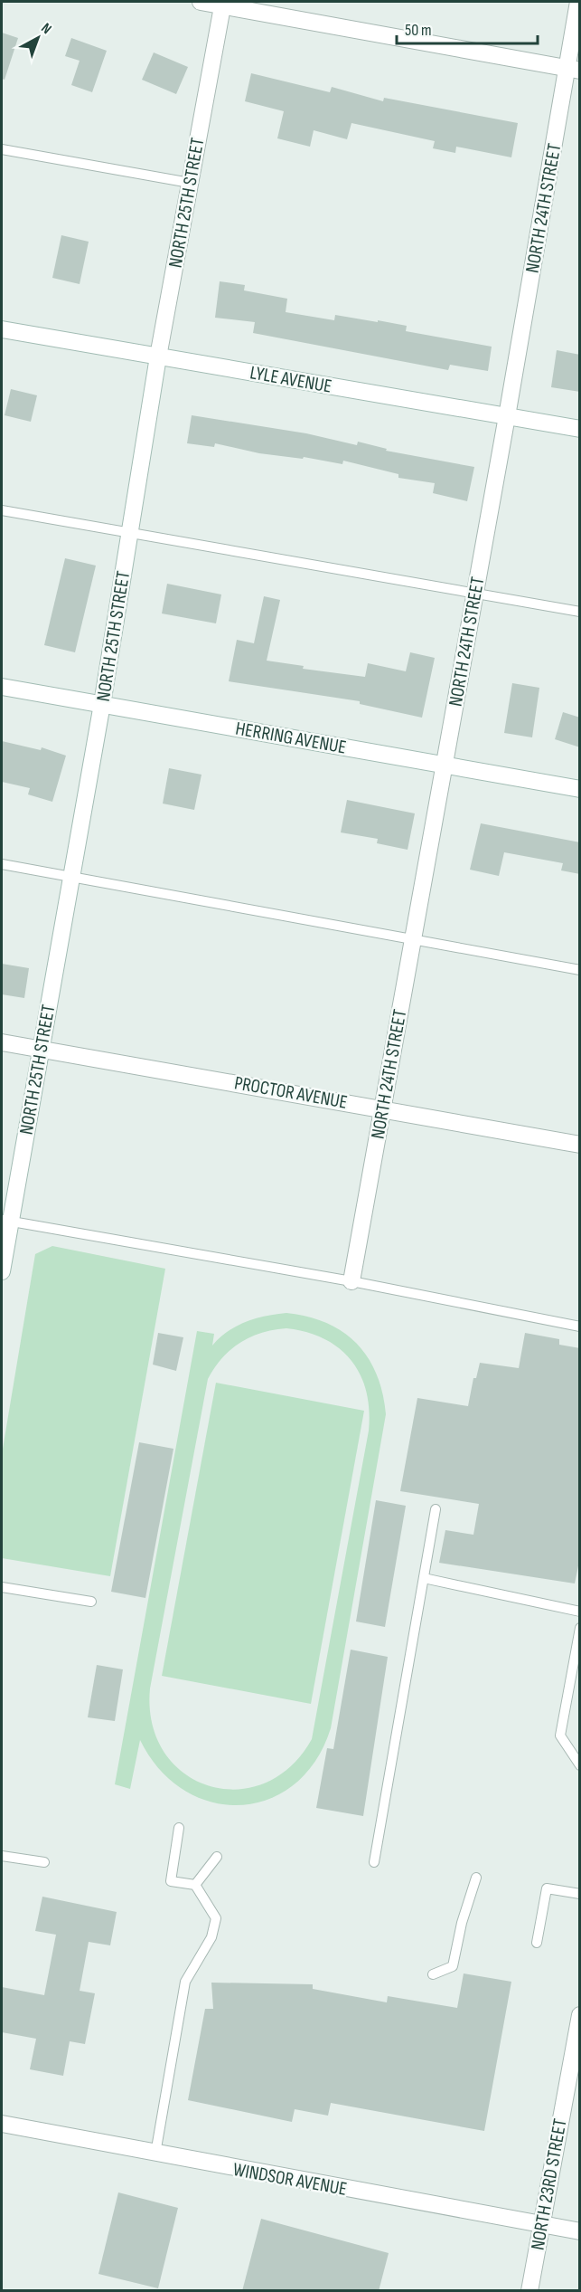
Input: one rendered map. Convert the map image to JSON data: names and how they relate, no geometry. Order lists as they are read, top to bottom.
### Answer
{
  "streets": {
    "street": [
      "NORTH 25TH STREET",
      "NORTH 24TH STREET",
      "LYLE AVENUE",
      "HERRING AVENUE",
      "PROCTOR AVENUE",
      "WINDSOR AVENUE",
      "NORTH 23RD STREET"
    ]
  },
  "crossings": [
    ["NORTH 25TH STREET", "LYLE AVENUE"],
    ["NORTH 25TH STREET", "HERRING AVENUE"],
    ["NORTH 25TH STREET", "PROCTOR AVENUE"],
    ["NORTH 24TH STREET", "LYLE AVENUE"],
    ["NORTH 24TH STREET", "HERRING AVENUE"],
    ["NORTH 24TH STREET", "PROCTOR AVENUE"],
    ["WINDSOR AVENUE", "NORTH 23RD STREET"]
  ],
  "scale_bar": "50 m",
  "north": "top right"
}
